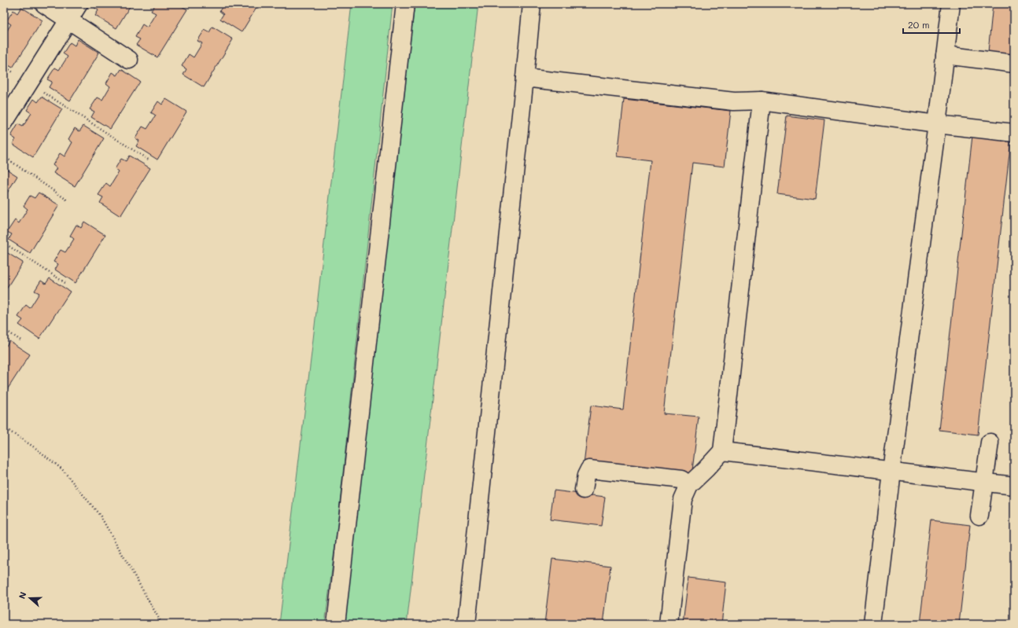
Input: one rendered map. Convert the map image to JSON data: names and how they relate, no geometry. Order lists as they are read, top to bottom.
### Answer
{
  "scale_bar": "20 m",
  "north": "left"
}
